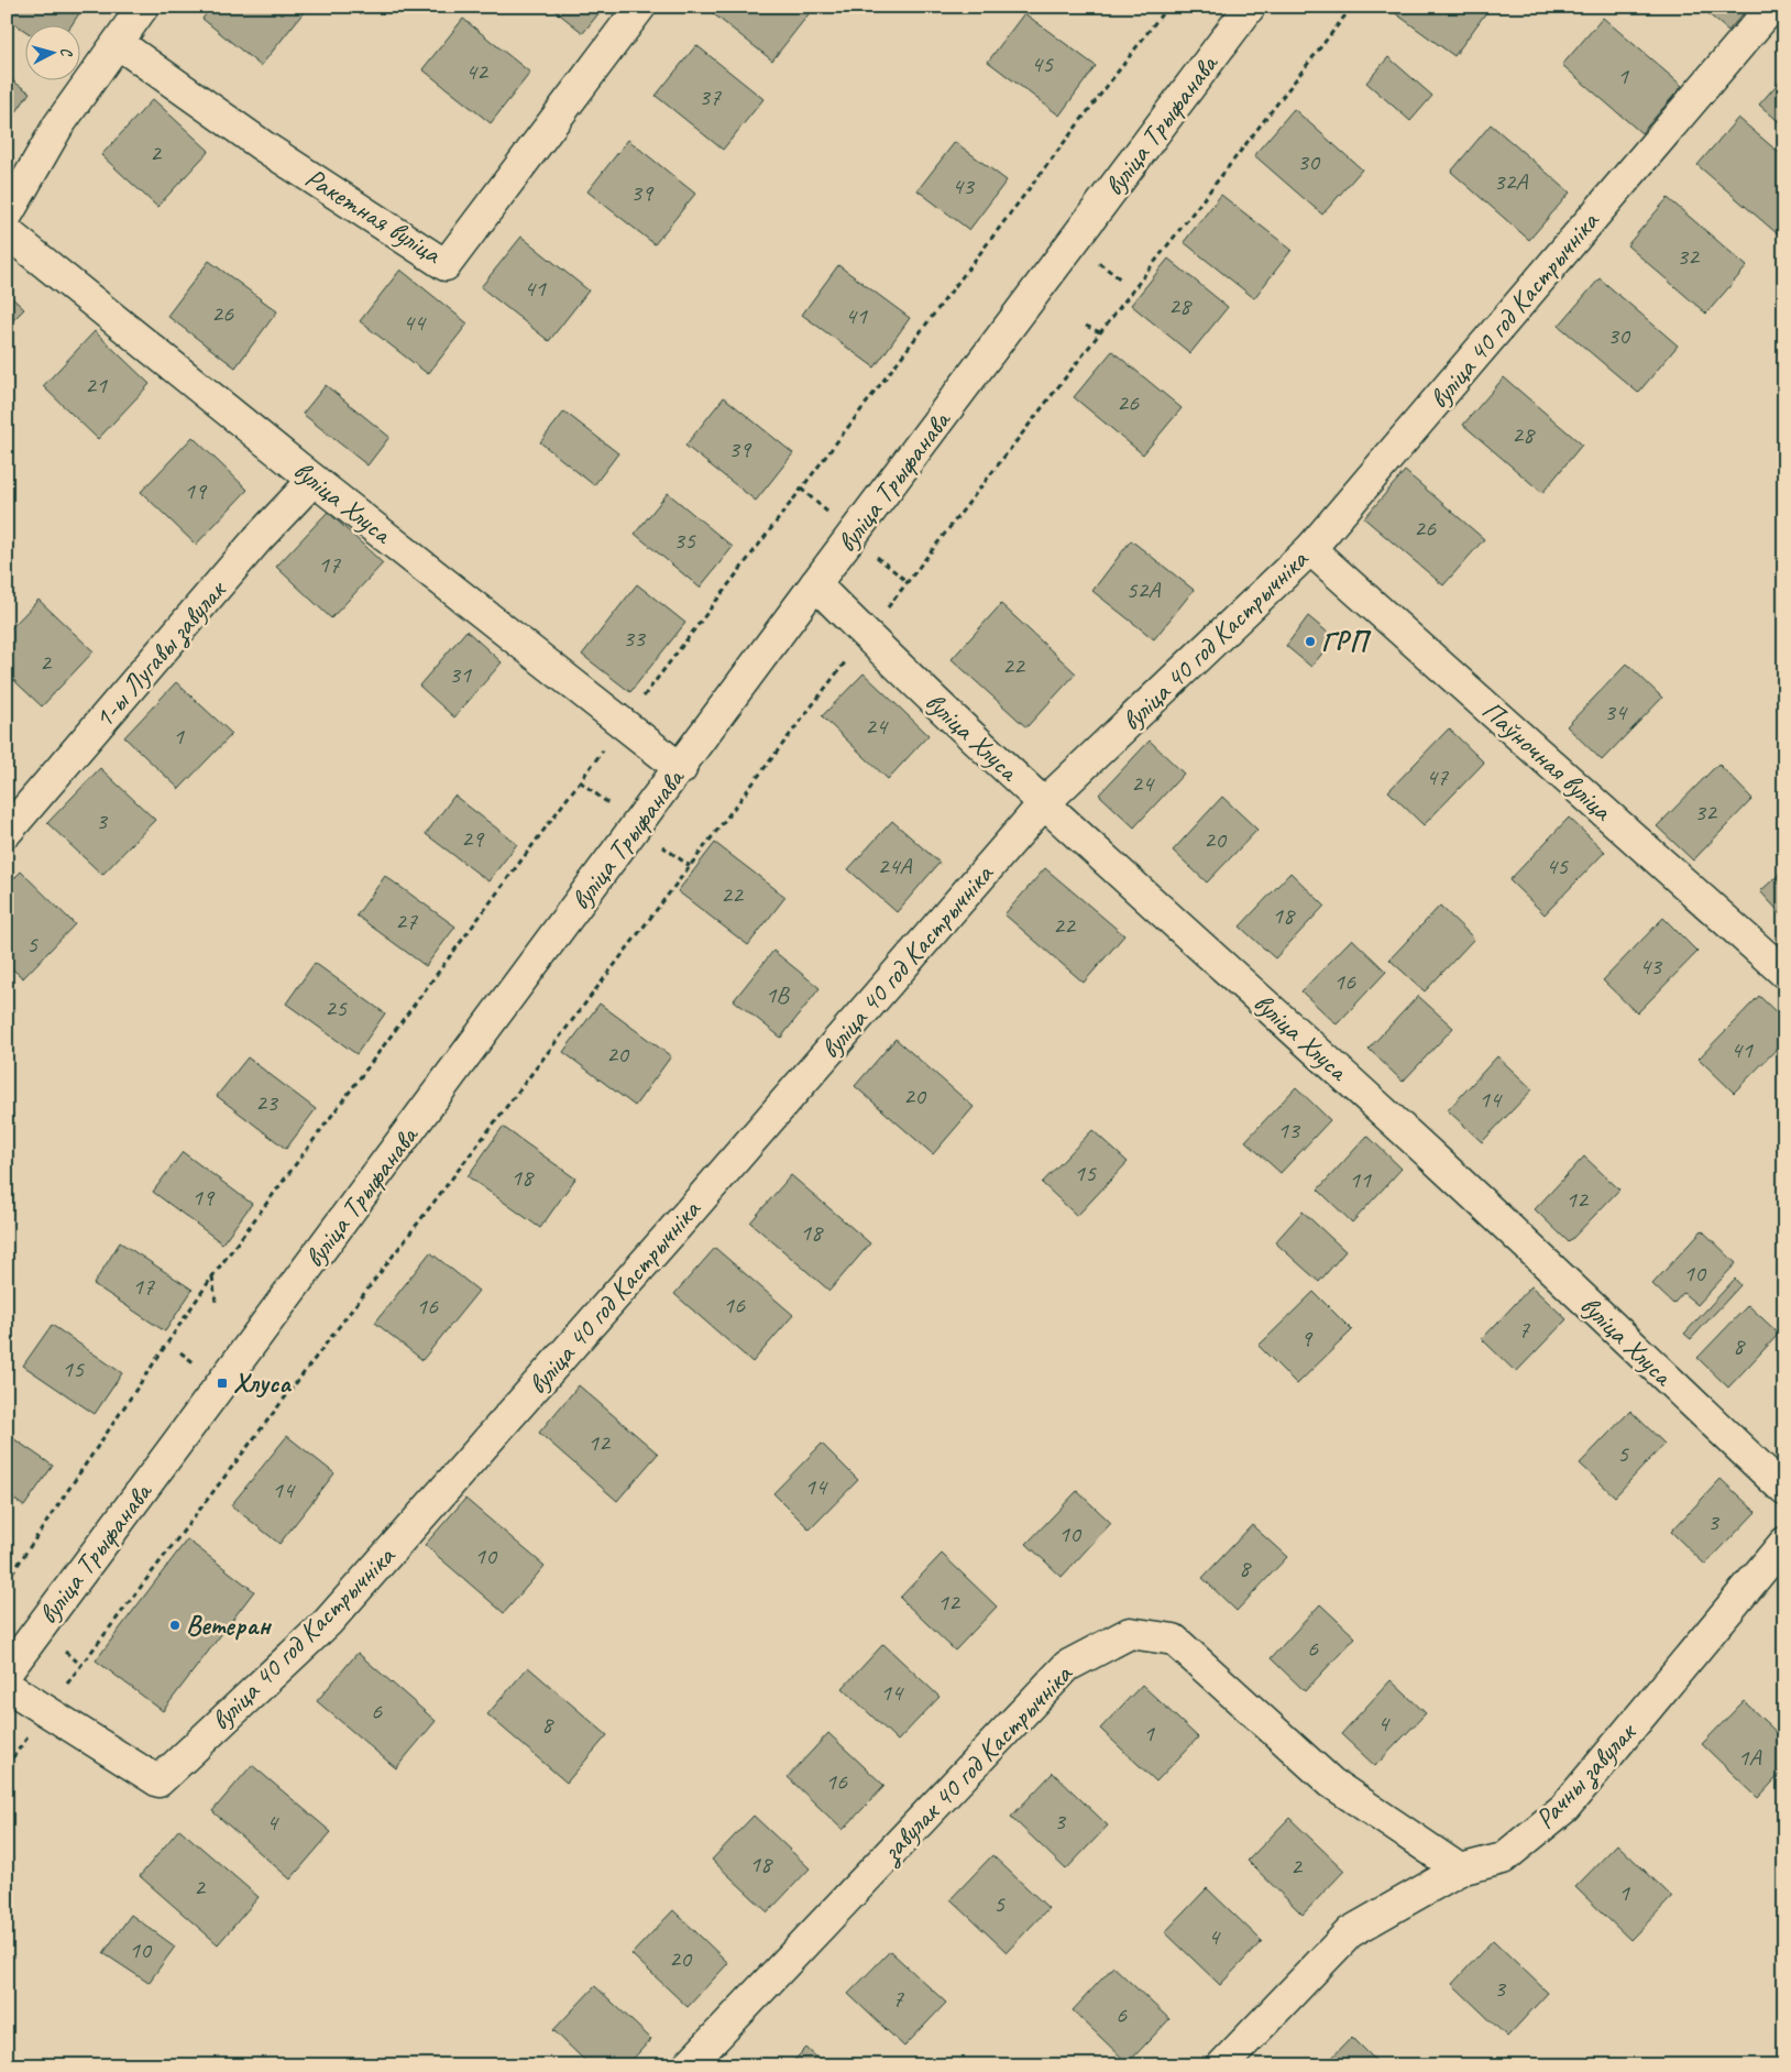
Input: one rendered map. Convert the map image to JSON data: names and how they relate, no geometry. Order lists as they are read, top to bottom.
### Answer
{
  "streets": {
    "street": [
      "вуліца Трыфанава",
      "Ракетная вуліца",
      "вуліца 40 год Кастрычніка",
      "вуліца Хлуса",
      "1-ы Лугавы завулак",
      "Паўночная вуліца",
      "завулак 40 год Кастрычніка",
      "Рачны завулак"
    ]
  },
  "crossings": [
    ["вуліца Трыфанава", "вуліца Хлуса"],
    ["вуліца 40 год Кастрычніка", "вуліца Хлуса"],
    ["вуліца 40 год Кастрычніка", "Паўночная вуліца"],
    ["вуліца Хлуса", "1-ы Лугавы завулак"],
    ["завулак 40 год Кастрычніка", "Рачны завулак"]
  ],
  "places": {
    "other": ["ГРП", "Ветеран"],
    "transit": ["Хлуса"]
  },
  "house_numbers": [
    "45",
    "42",
    "1",
    "37",
    "2",
    "30",
    "32А",
    "43",
    "39",
    "32",
    "41",
    "28",
    "26",
    "41",
    "44",
    "30",
    "21",
    "26",
    "28",
    "39",
    "19",
    "26",
    "35",
    "17",
    "52А",
    "33",
    "2",
    "22",
    "31",
    "34",
    "24",
    "1",
    "47",
    "24",
    "32",
    "3",
    "29",
    "20",
    "24А",
    "45",
    "22",
    "18",
    "27",
    "22",
    "5",
    "43",
    "16",
    "1В",
    "25",
    "41",
    "20",
    "20",
    "14",
    "23",
    "13",
    "15",
    "18",
    "11",
    "19",
    "12",
    "18",
    "10",
    "17",
    "16",
    "16",
    "7",
    "9",
    "8",
    "15",
    "12",
    "5",
    "14",
    "14",
    "3",
    "10",
    "10",
    "8",
    "12",
    "6",
    "14",
    "6",
    "4",
    "8",
    "1",
    "1А",
    "16",
    "3",
    "4",
    "18",
    "2",
    "2",
    "1",
    "5",
    "4",
    "10",
    "20",
    "3",
    "7",
    "6"
  ],
  "north": "right"
}
